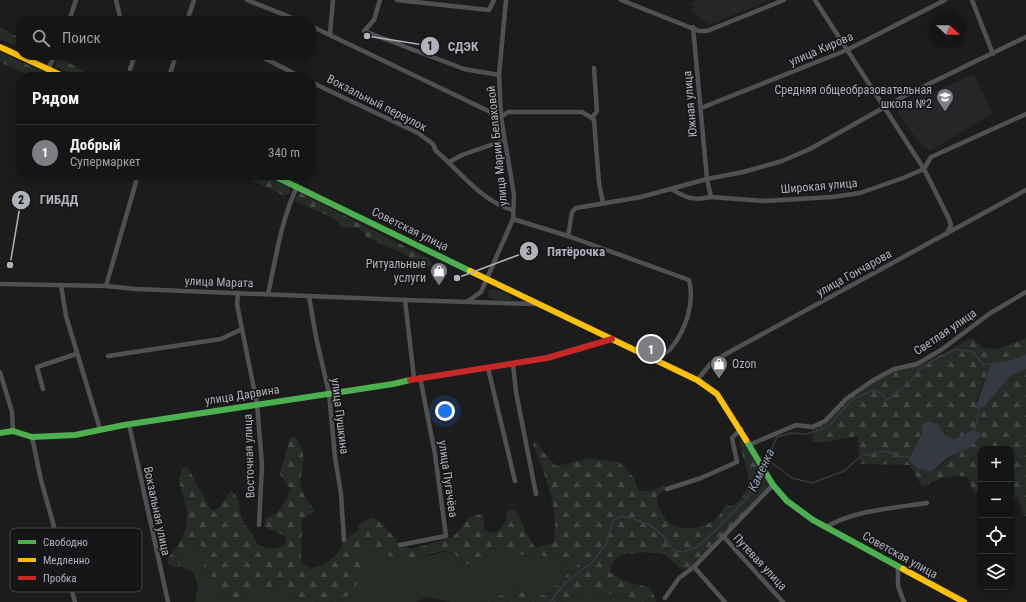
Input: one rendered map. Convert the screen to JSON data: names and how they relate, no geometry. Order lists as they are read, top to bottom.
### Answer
{
  "streets": {
    "main road": ["Советская улица", "улица Дарвина"],
    "street": [
      "улица Кирова",
      "Вокзальный переулок",
      "Южная улица",
      "улица Марии Белаховой",
      "Широкая улица",
      "улица Гончарова",
      "улица Марата",
      "Светлая улица",
      "улица Пушкина",
      "Восточная улица",
      "улица Пугачёва",
      "Вокзальная улица",
      "Путевая улица"
    ]
  },
  "crossings": [
    ["улица Кирова", "Южная улица"],
    ["Вокзальный переулок", "улица Марии Белаховой"],
    ["улица Марии Белаховой", "Советская улица"],
    ["Советская улица", "улица Гончарова"],
    ["Советская улица", "улица Марата"],
    ["Советская улица", "Светлая улица"],
    ["Советская улица", "улица Дарвина"],
    ["Советская улица", "Путевая улица"],
    ["улица Марата", "улица Пушкина"],
    ["улица Марата", "Восточная улица"],
    ["улица Марата", "улица Пугачёва"],
    ["улица Дарвина", "улица Пушкина"],
    ["улица Дарвина", "Восточная улица"],
    ["улица Дарвина", "улица Пугачёва"],
    ["улица Дарвина", "Вокзальная улица"]
  ],
  "water": ["Каменка"],
  "places": {
    "other": ["СДЭК", "ГИБДД", "Пятёрочка"],
    "school or university": ["Средняя общеобразовательная школа №2"],
    "shop": ["Ритуальные услуги", "Ozon"]
  },
  "legend": ["Свободно", "Медленно", "Пробка"],
  "north": "right",
  "page": {
    "search": "Поиск",
    "heading": "Рядом",
    "list": [
      {
        "mark": "1",
        "name": "Добрый",
        "note": "Супермаркет",
        "value": "340 m"
      }
    ],
    "pins": "1",
    "map_buttons": ["+", "−"]
  }
}
